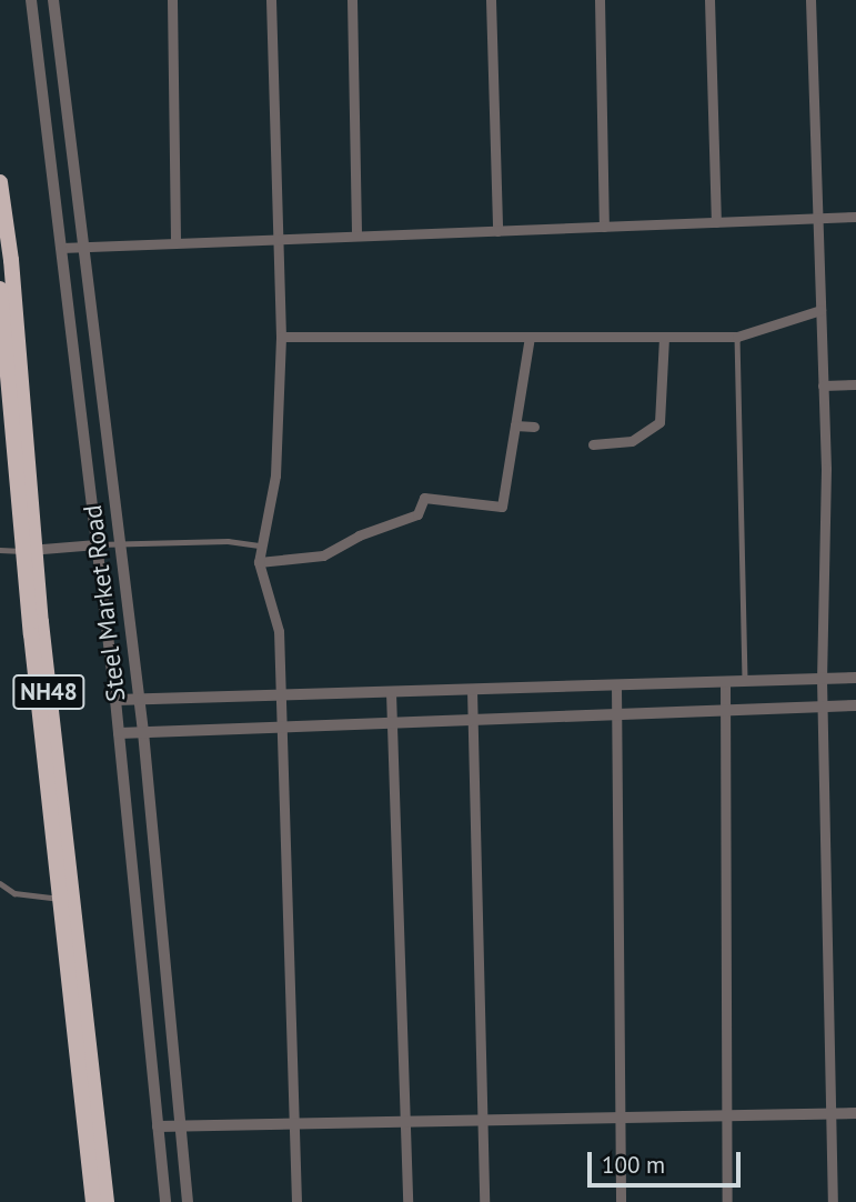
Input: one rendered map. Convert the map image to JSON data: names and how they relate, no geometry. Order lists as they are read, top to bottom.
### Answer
{
  "streets": {
    "highway": ["NH48"],
    "street": ["Steel Market Road"]
  },
  "scale_bar": "100 m"
}
